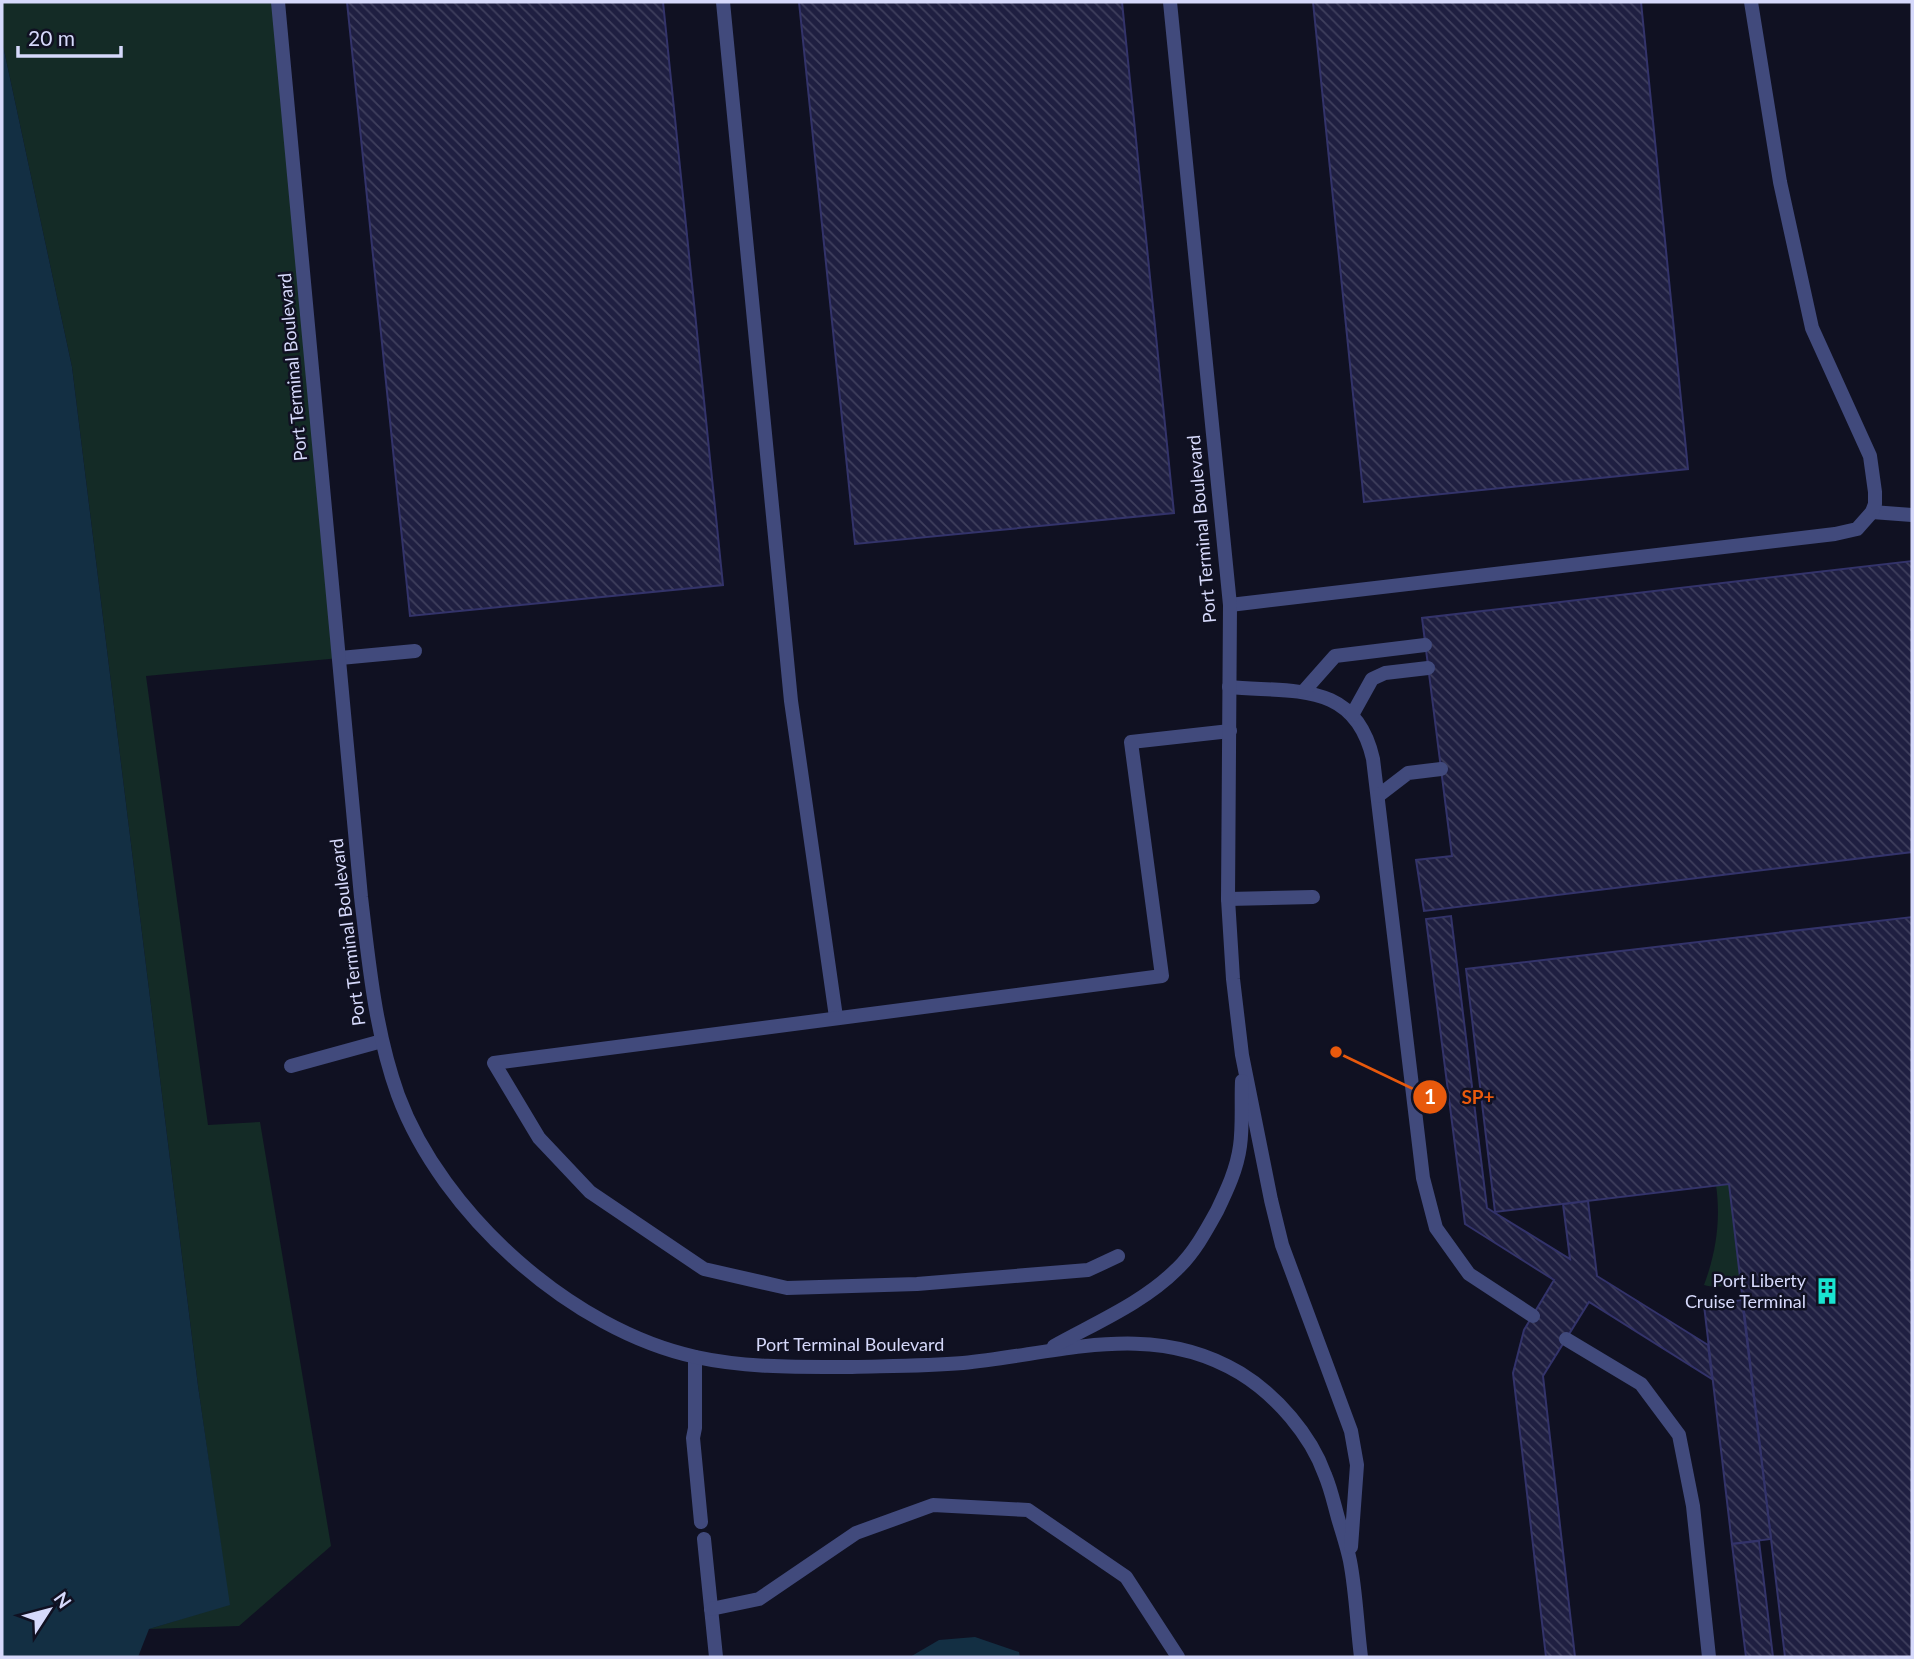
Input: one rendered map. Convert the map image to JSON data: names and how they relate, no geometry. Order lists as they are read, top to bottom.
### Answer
{
  "streets": {
    "street": ["Port Terminal Boulevard"]
  },
  "places": {
    "other": ["SP+"],
    "building": ["Port Liberty Cruise Terminal"]
  },
  "scale_bar": "20 m",
  "north": "top right"
}
